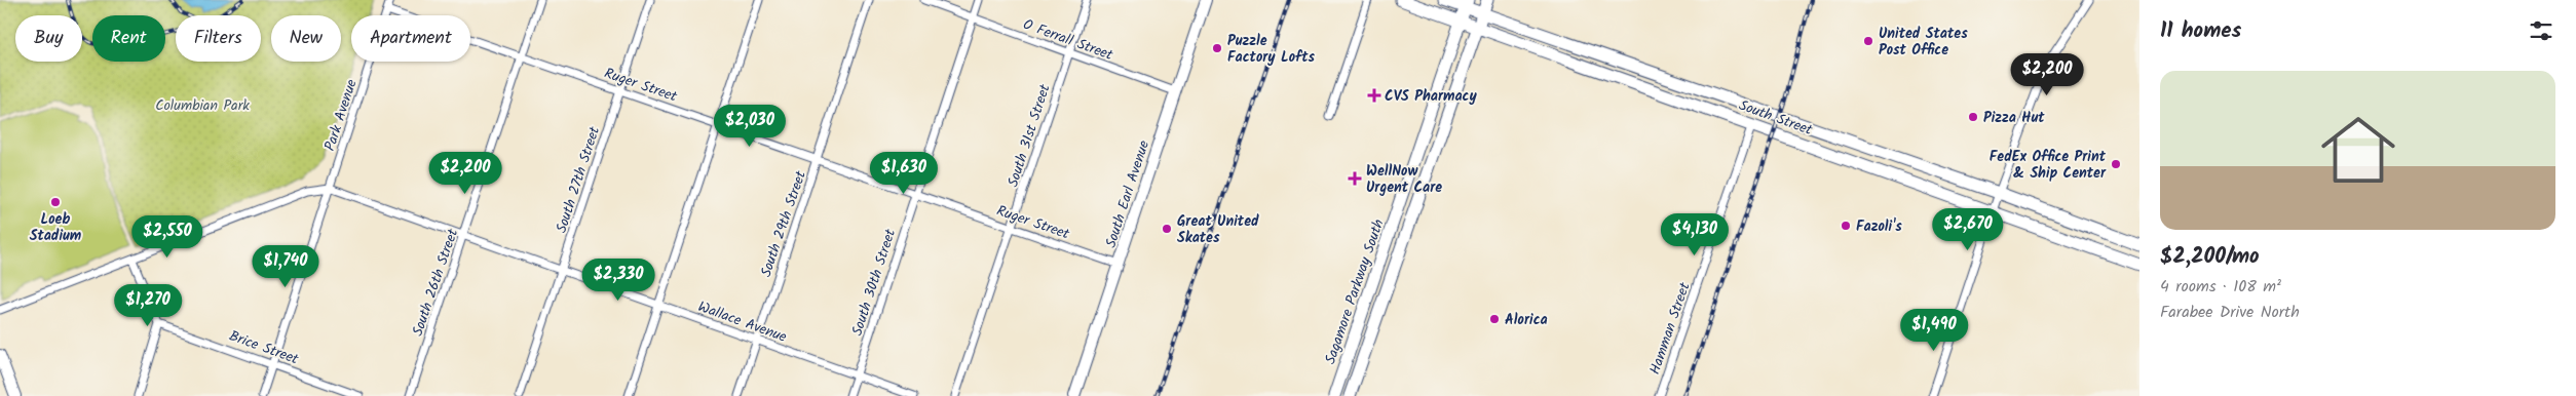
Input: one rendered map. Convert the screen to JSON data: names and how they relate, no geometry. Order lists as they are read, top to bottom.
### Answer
{
  "streets": {
    "main road": ["South Street", "Sagamore Parkway South"],
    "street": [
      "O Ferrall Street",
      "Ruger Street",
      "Park Avenue",
      "South 31st Street",
      "South 27th Street",
      "South Earl Avenue",
      "South 29th Street",
      "South 26th Street",
      "South 30th Street",
      "Wallace Avenue",
      "Hamman Street",
      "Brice Street"
    ]
  },
  "crossings": [
    ["O Ferrall Street", "South 31st Street"],
    ["O Ferrall Street", "South Earl Avenue"],
    ["O Ferrall Street", "South 30th Street"],
    ["Ruger Street", "Park Avenue"],
    ["Ruger Street", "South 31st Street"],
    ["Ruger Street", "South 27th Street"],
    ["Ruger Street", "South Earl Avenue"],
    ["Ruger Street", "South 29th Street"],
    ["Ruger Street", "South 26th Street"],
    ["Ruger Street", "South 30th Street"],
    ["Park Avenue", "Wallace Avenue"],
    ["South Street", "Sagamore Parkway South"],
    ["South Street", "Hamman Street"],
    ["South 27th Street", "Wallace Avenue"],
    ["South 29th Street", "Wallace Avenue"],
    ["South 26th Street", "Wallace Avenue"],
    ["South 30th Street", "Wallace Avenue"]
  ],
  "parks": ["Columbian Park"],
  "places": {
    "other": [
      "United States Post Office",
      "Puzzle Factory Lofts",
      "Pizza Hut",
      "FedEx Office Print & Ship Center",
      "Loeb Stadium",
      "Fazoli's",
      "Great United Skates",
      "Alorica"
    ],
    "health": ["CVS Pharmacy", "WellNow Urgent Care"]
  },
  "page": {
    "heading": "11 homes",
    "chip": [
      "Buy",
      "Rent",
      "Filters",
      "New",
      "Apartment"
    ],
    "price": [
      "$2,200",
      "$2,030",
      "$2,200",
      "$1,630",
      "$2,670",
      "$4,130",
      "$2,550",
      "$1,740",
      "$2,330",
      "$1,270",
      "$1,490"
    ],
    "list": [
      {
        "name": "$2,200/mo",
        "note": "4 rooms · 108 m² · Farabee Drive North"
      }
    ]
  }
}
